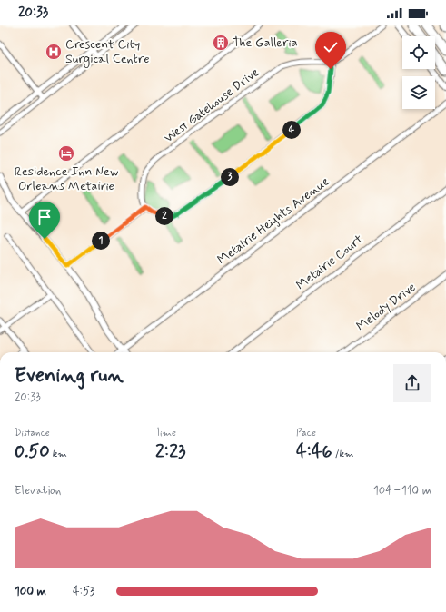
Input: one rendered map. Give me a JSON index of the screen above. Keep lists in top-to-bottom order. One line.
{"streets":{"street":["West Gatehouse Drive","Metairie Heights Avenue","Metairie Court","Melody Drive"]},"places":{"building":["The Galleria"],"hospital":["Crescent City Surgical Centre"],"hotel":["Residence Inn New Orleans Metairie"]},"page":{"status":"20:33","pins":["4","3","2","1"],"heading":["Evening run","20:33"],"stats":[["Distance","0.50 km"],["Time","2:23"],["Pace","4:46 /km"]],"chart":["Elevation","104–110 m"],"list":[{"name":"100 m","note":"4:53"}]}}
